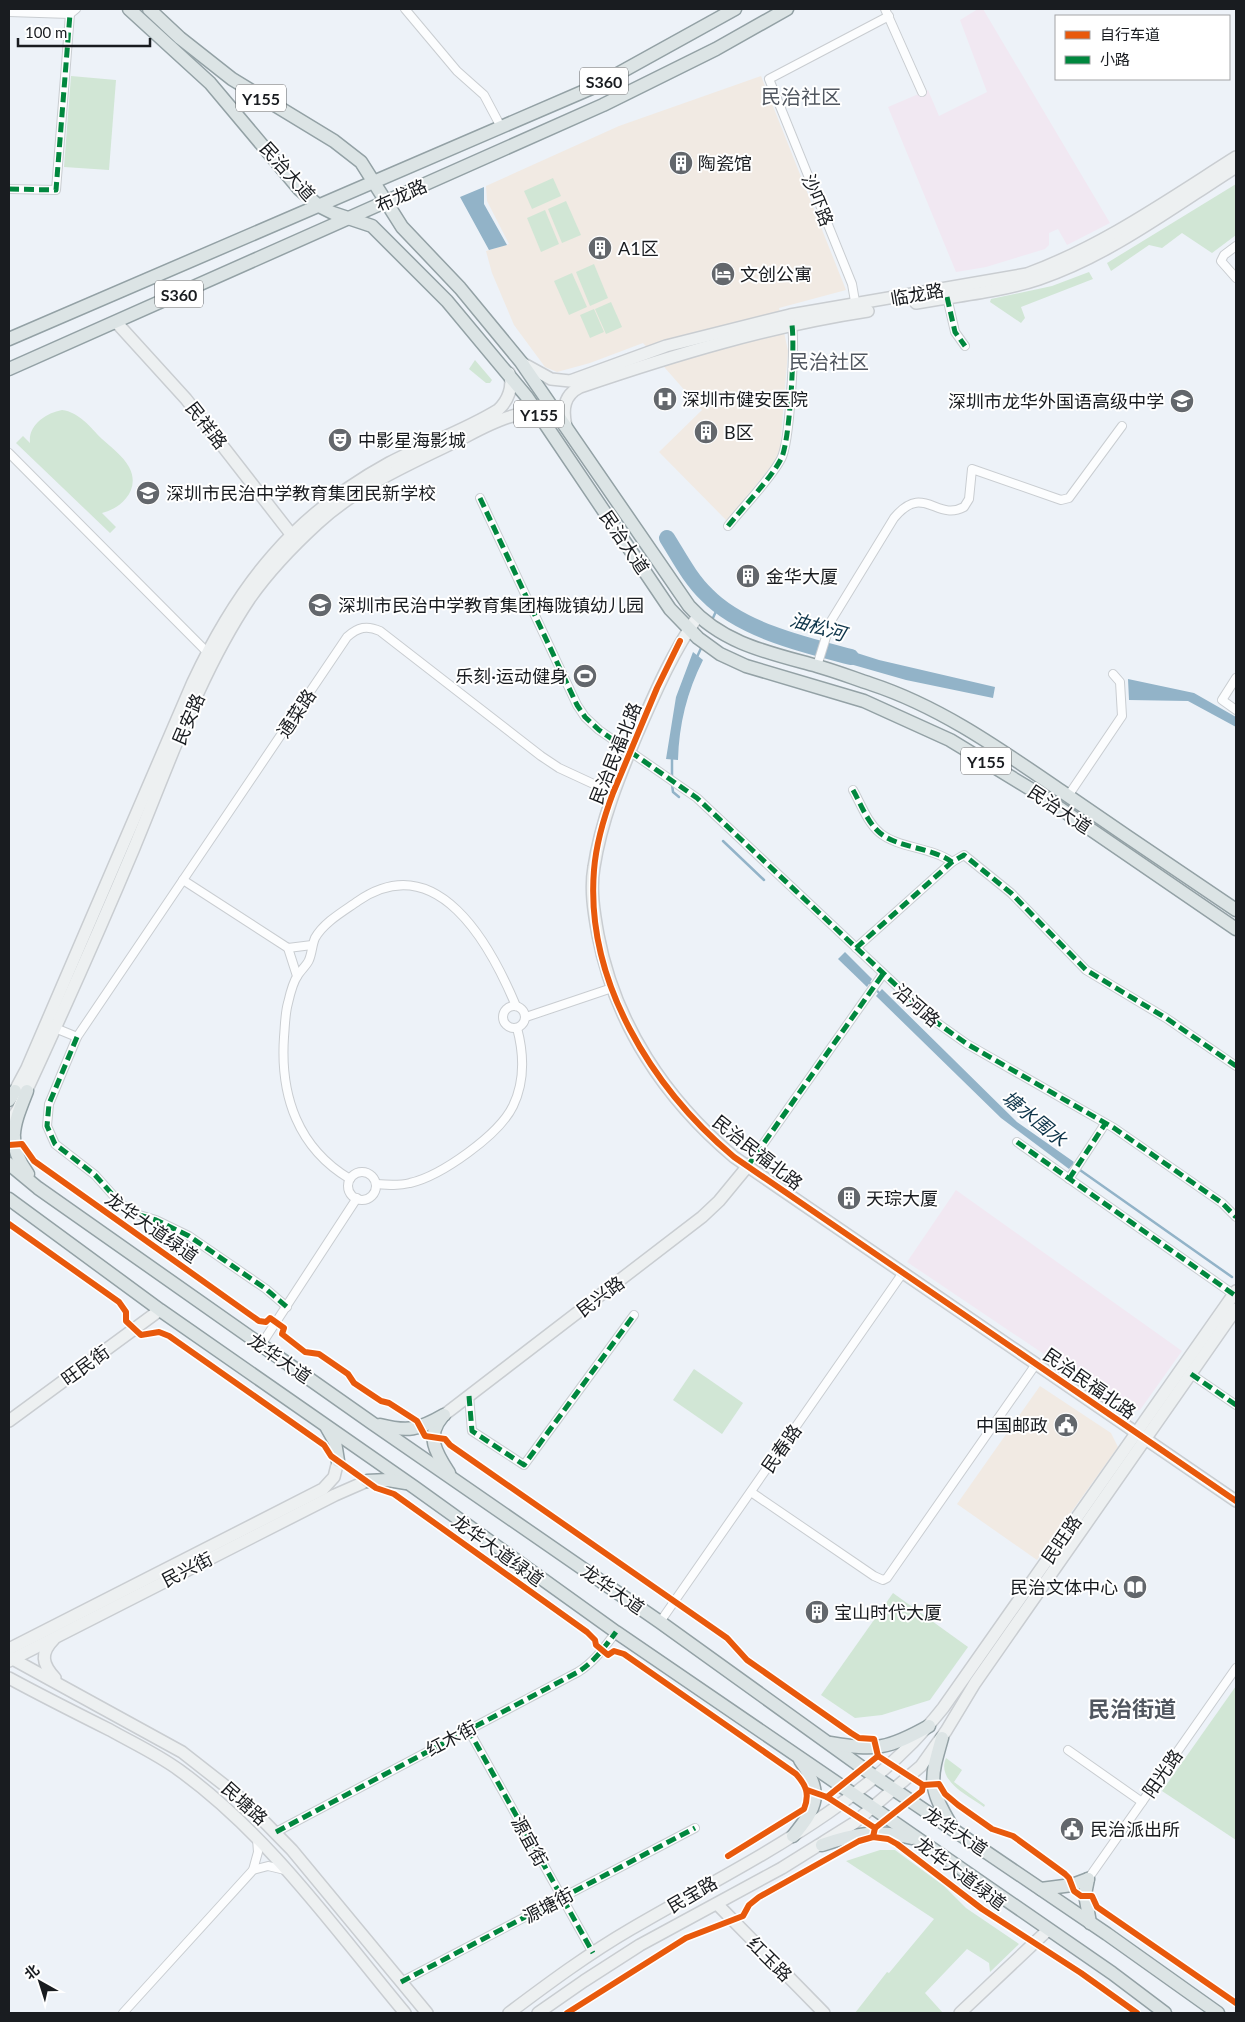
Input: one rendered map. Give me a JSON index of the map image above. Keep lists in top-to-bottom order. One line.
{"streets":{"main road":["S360","Y155","民治大道","布龙路","临龙路","民祥路","民安路","民治民福北路","民兴路","龙华大道","旺民街","民旺路","民兴街","民塘路","民宝路","红玉路"],"street":["沙吓路","通菜路","沿河路","民春路","红木街","阳光路","源宜街","源塘街"],"cycle path":["龙华大道绿道"]},"crossings":[["民治大道","布龙路"],["民治大道","民治民福北路"],["布龙路","民祥路"],["沙吓路","临龙路"],["民祥路","民安路"],["通菜路","民治民福北路"],["民治民福北路","沿河路"],["民治民福北路","民兴路"],["民治民福北路","民春路"],["民治民福北路","民旺路"],["龙华大道","旺民街"],["龙华大道","民春路"],["龙华大道","民旺路"],["龙华大道","红木街"],["龙华大道","民宝路"],["民旺路","民宝路"],["民兴街","民塘路"],["红木街","民塘路"],["红木街","源宜街"],["民塘路","源塘街"],["源宜街","民宝路"],["源宜街","源塘街"],["民宝路","红玉路"]],"districts":["民治社区","民治社区","民治街道"],"water":["油松河","塘水围水"],"places":{"building":["陶瓷馆","A1区","B区","金华大厦","天琮大厦","宝山时代大厦"],"hotel":["文创公寓"],"hospital":["深圳市健安医院"],"school or university":["深圳市龙华外国语高级中学","深圳市民治中学教育集团民新学校","深圳市民治中学教育集团梅陇镇幼儿园"],"theatre":["中影星海影城"],"sports":["乐刻·运动健身"],"public building":["中国邮政","民治派出所"],"library":["民治文体中心"]},"legend":["自行车道","小路"],"scale_bar":"100 m","north":"top left"}
